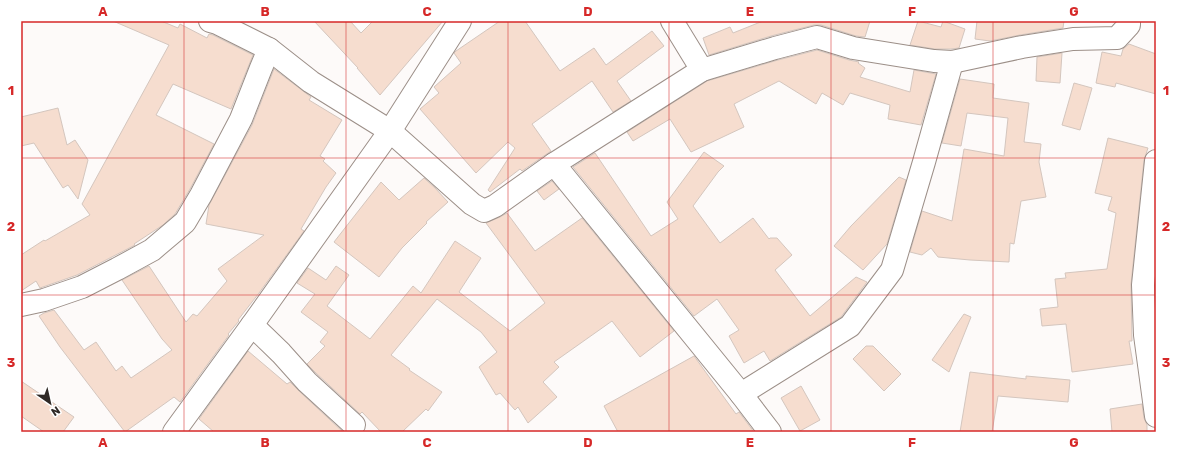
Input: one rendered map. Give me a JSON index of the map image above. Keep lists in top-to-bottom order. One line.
{"north":"bottom right","grid":{"columns":["A","B","C","D","E","F","G"],"rows":["1","2","3"]}}
